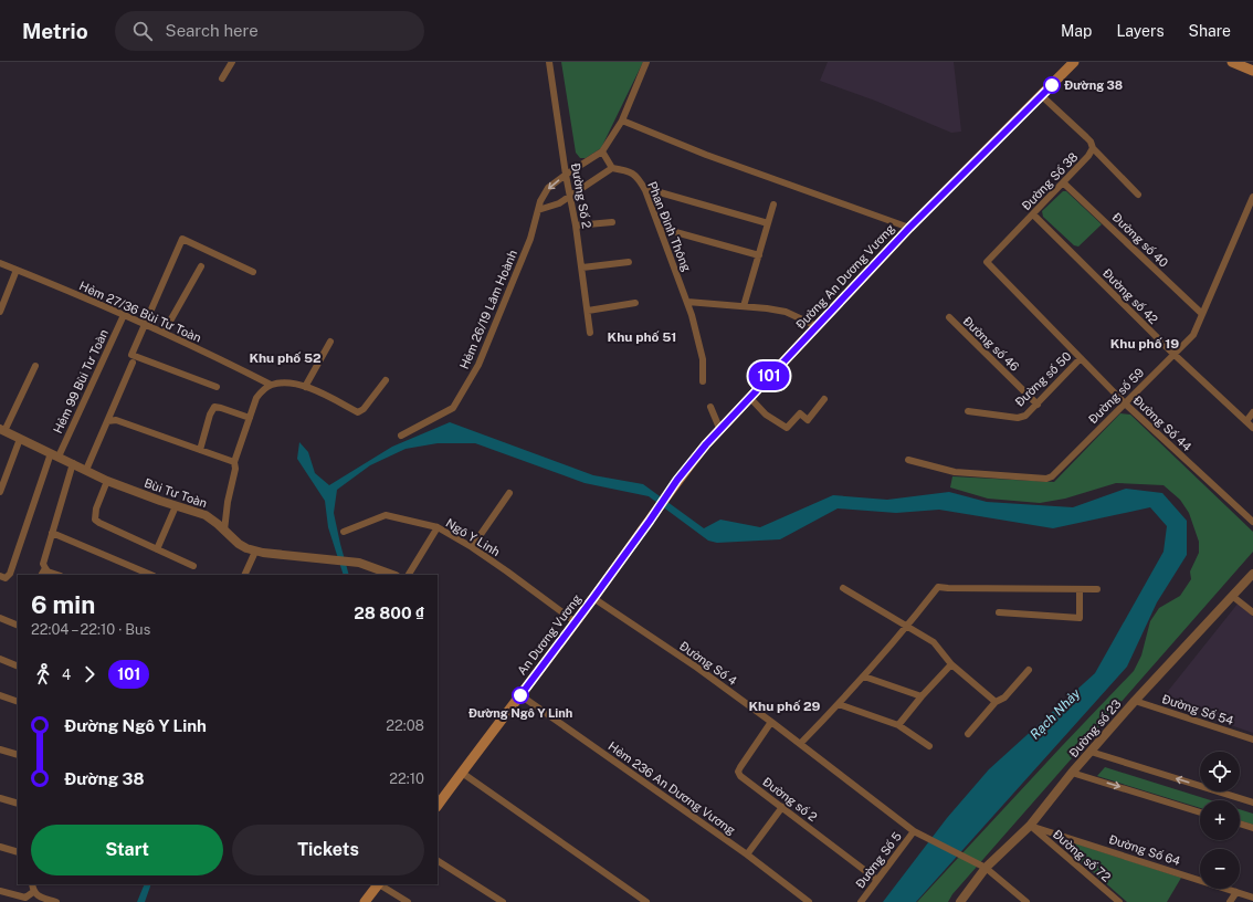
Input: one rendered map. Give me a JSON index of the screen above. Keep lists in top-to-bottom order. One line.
{"streets":{"main road":["Đường An Dương Vương","An Dương Vương"],"street":["Đường Số 38","Đường Số 2","Phan Đình Thông","Đường số 40","Đường số 42","Hẻm 26/19 Lâm Hoành","Hẻm 27/36 Bùi Tư Toàn","Đường số 46","Đường số 50","Hẻm 99 Bùi Tư Toàn","Đường số 59","Đường Số 44","Bùi Tư Toàn","Ngô Y Linh","Đường Số 4","Đường Số 54","Đường số 23","Hẻm 236 An Dương Vương","Đường số 2","Đường Số 64","Đường số 72","Đường Số 5"]},"crossings":[["Đường Số 38","Đường số 40"],["Đường Số 38","Đường An Dương Vương"],["Đường Số 38","Đường số 42"],["Đường Số 38","Đường Số 44"],["Đường Số 2","Hẻm 26/19 Lâm Hoành"],["Đường số 40","Đường số 59"],["Đường An Dương Vương","An Dương Vương"],["Đường số 42","Đường số 59"],["Hẻm 27/36 Bùi Tư Toàn","Hẻm 99 Bùi Tư Toàn"],["Đường số 46","Đường số 50"],["Đường số 50","Đường Số 44"],["Hẻm 99 Bùi Tư Toàn","Bùi Tư Toàn"],["Đường số 59","Đường Số 44"],["Ngô Y Linh","An Dương Vương"],["An Dương Vương","Đường Số 4"],["An Dương Vương","Hẻm 236 An Dương Vương"],["Đường Số 4","Đường số 23"],["Đường Số 4","Đường số 2"],["Đường Số 4","Đường Số 5"],["Đường Số 54","Đường số 23"],["Đường số 23","Đường Số 64"],["Đường số 23","Đường số 72"],["Đường số 2","Đường Số 5"],["Đường Số 64","Đường số 72"]],"districts":["Khu phố 51","Khu phố 19","Khu phố 52","Khu phố 29"],"water":["Rạch Nhảy"],"places":["Đường 38","Đường Ngô Y Linh"],"lines":["bus line 101"],"page":{"header":"Metrio","search":"Search here","nav":["Map","Layers","Share"],"on_map":"101","heading":["6 min","22:04 – 22:10 · Bus","28 800 ₫"],"legs":["4","101"],"list":[{"name":"Đường Ngô Y Linh","value":"22:08"},{"name":"Đường 38","value":"22:10"}],"map_buttons":["+","−"],"buttons":["Start","Tickets"]}}
